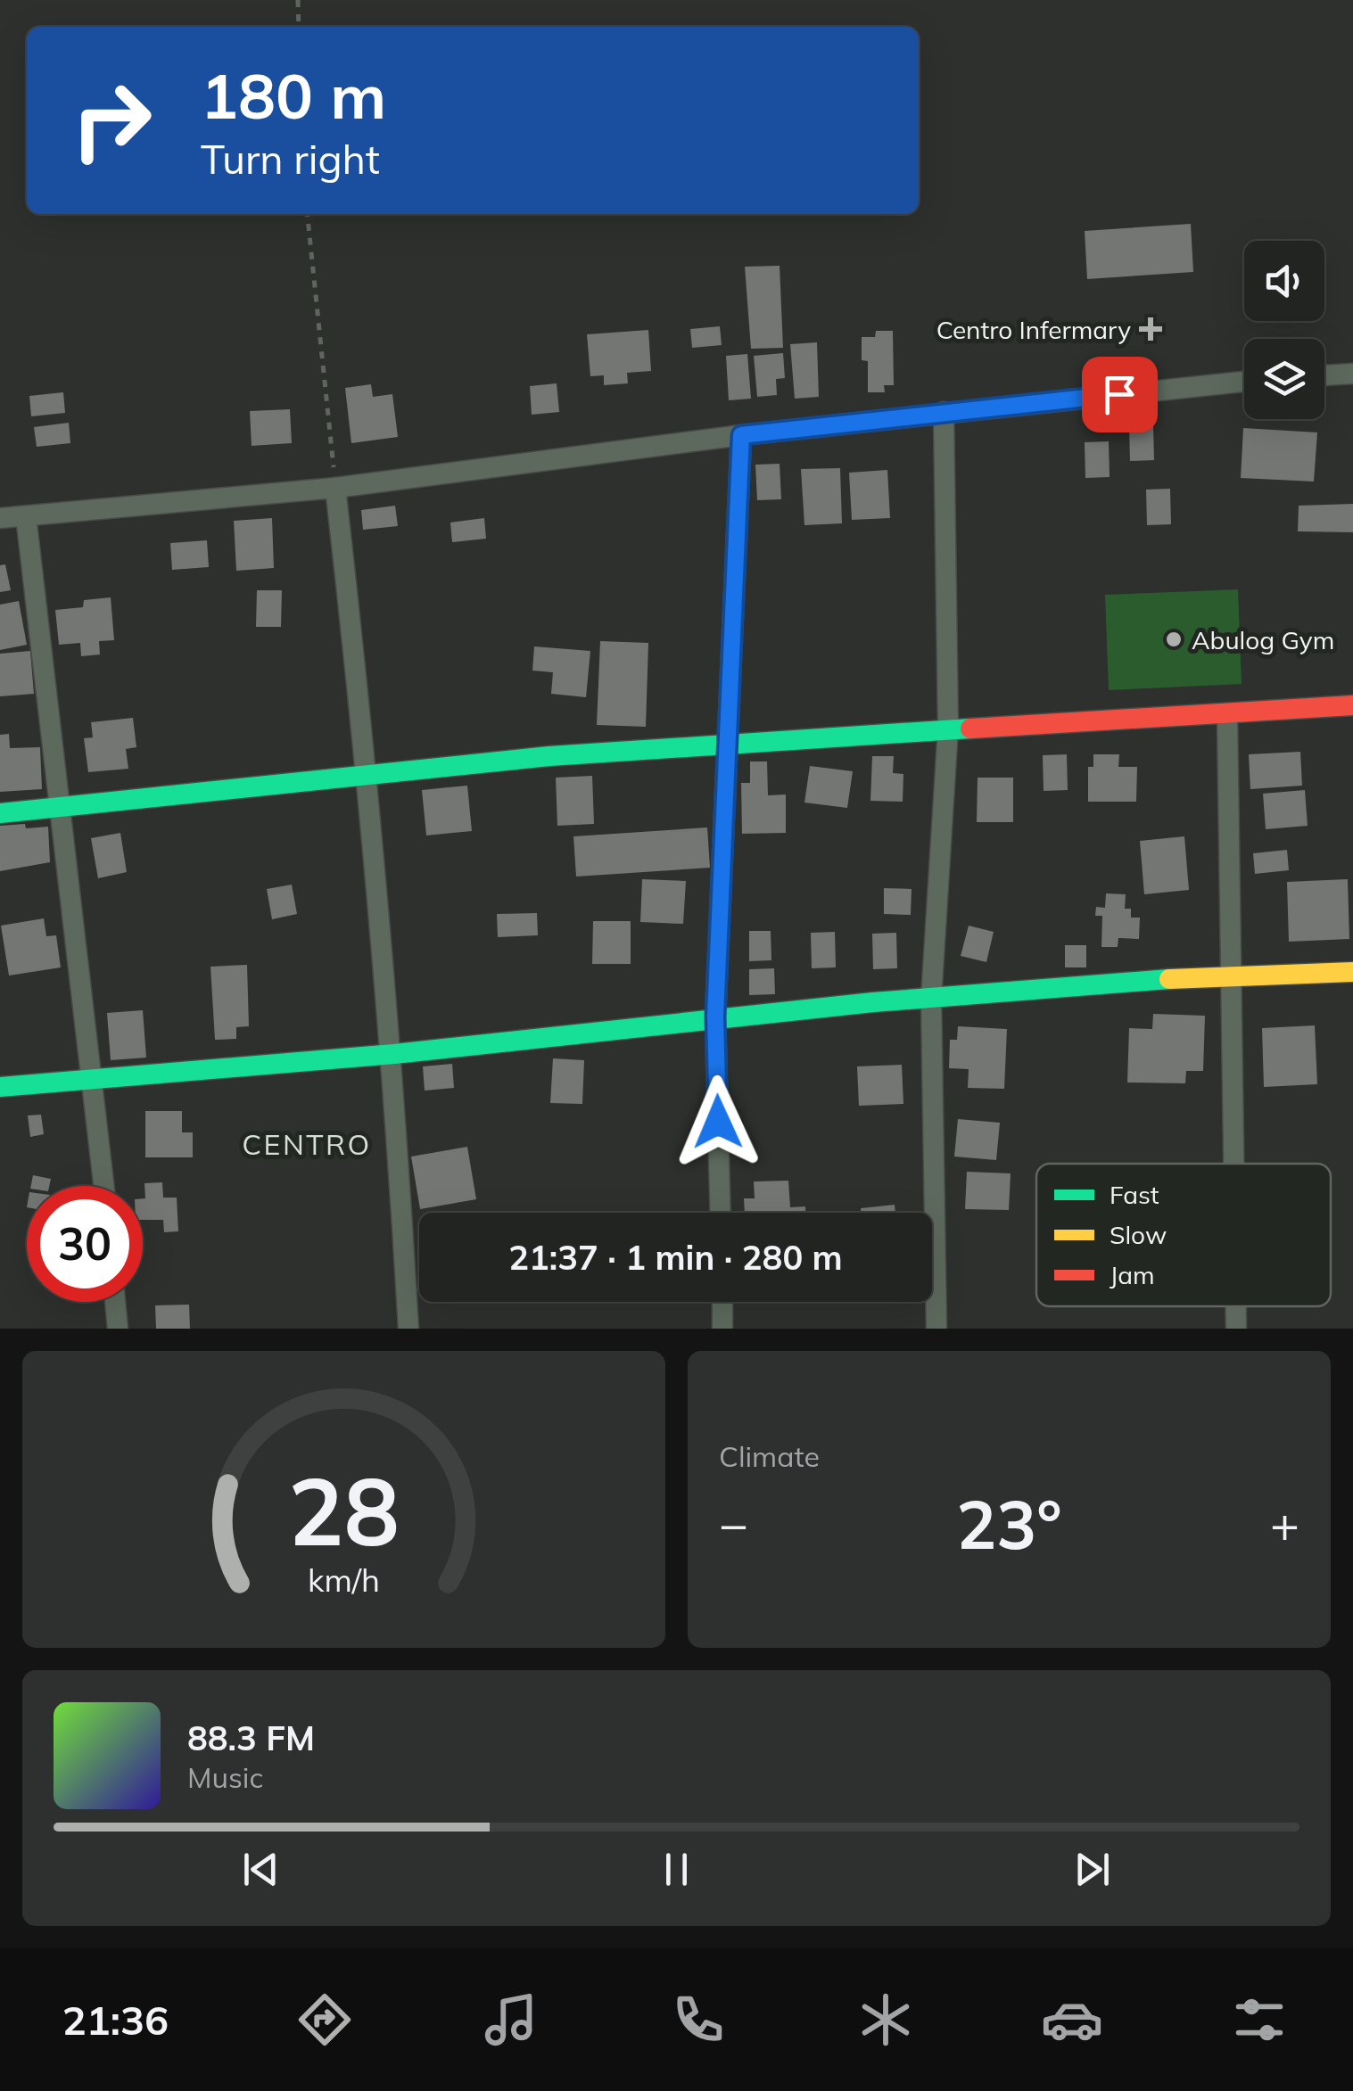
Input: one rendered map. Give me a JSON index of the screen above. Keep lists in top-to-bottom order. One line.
{"districts":["CENTRO"],"places":{"health":["Centro Infermary"],"other":["Abulog Gym"]},"legend":["Fast","Slow","Jam"],"page":{"turn":["180 m","Turn right"],"limit":"30","trip":"21:37 · 1 min · 280 m","tile":"Climate","heat":["−","23°","+"],"song":["88.3 FM","Music"],"tabs":"21:36","gauge":["28","km/h"]}}
